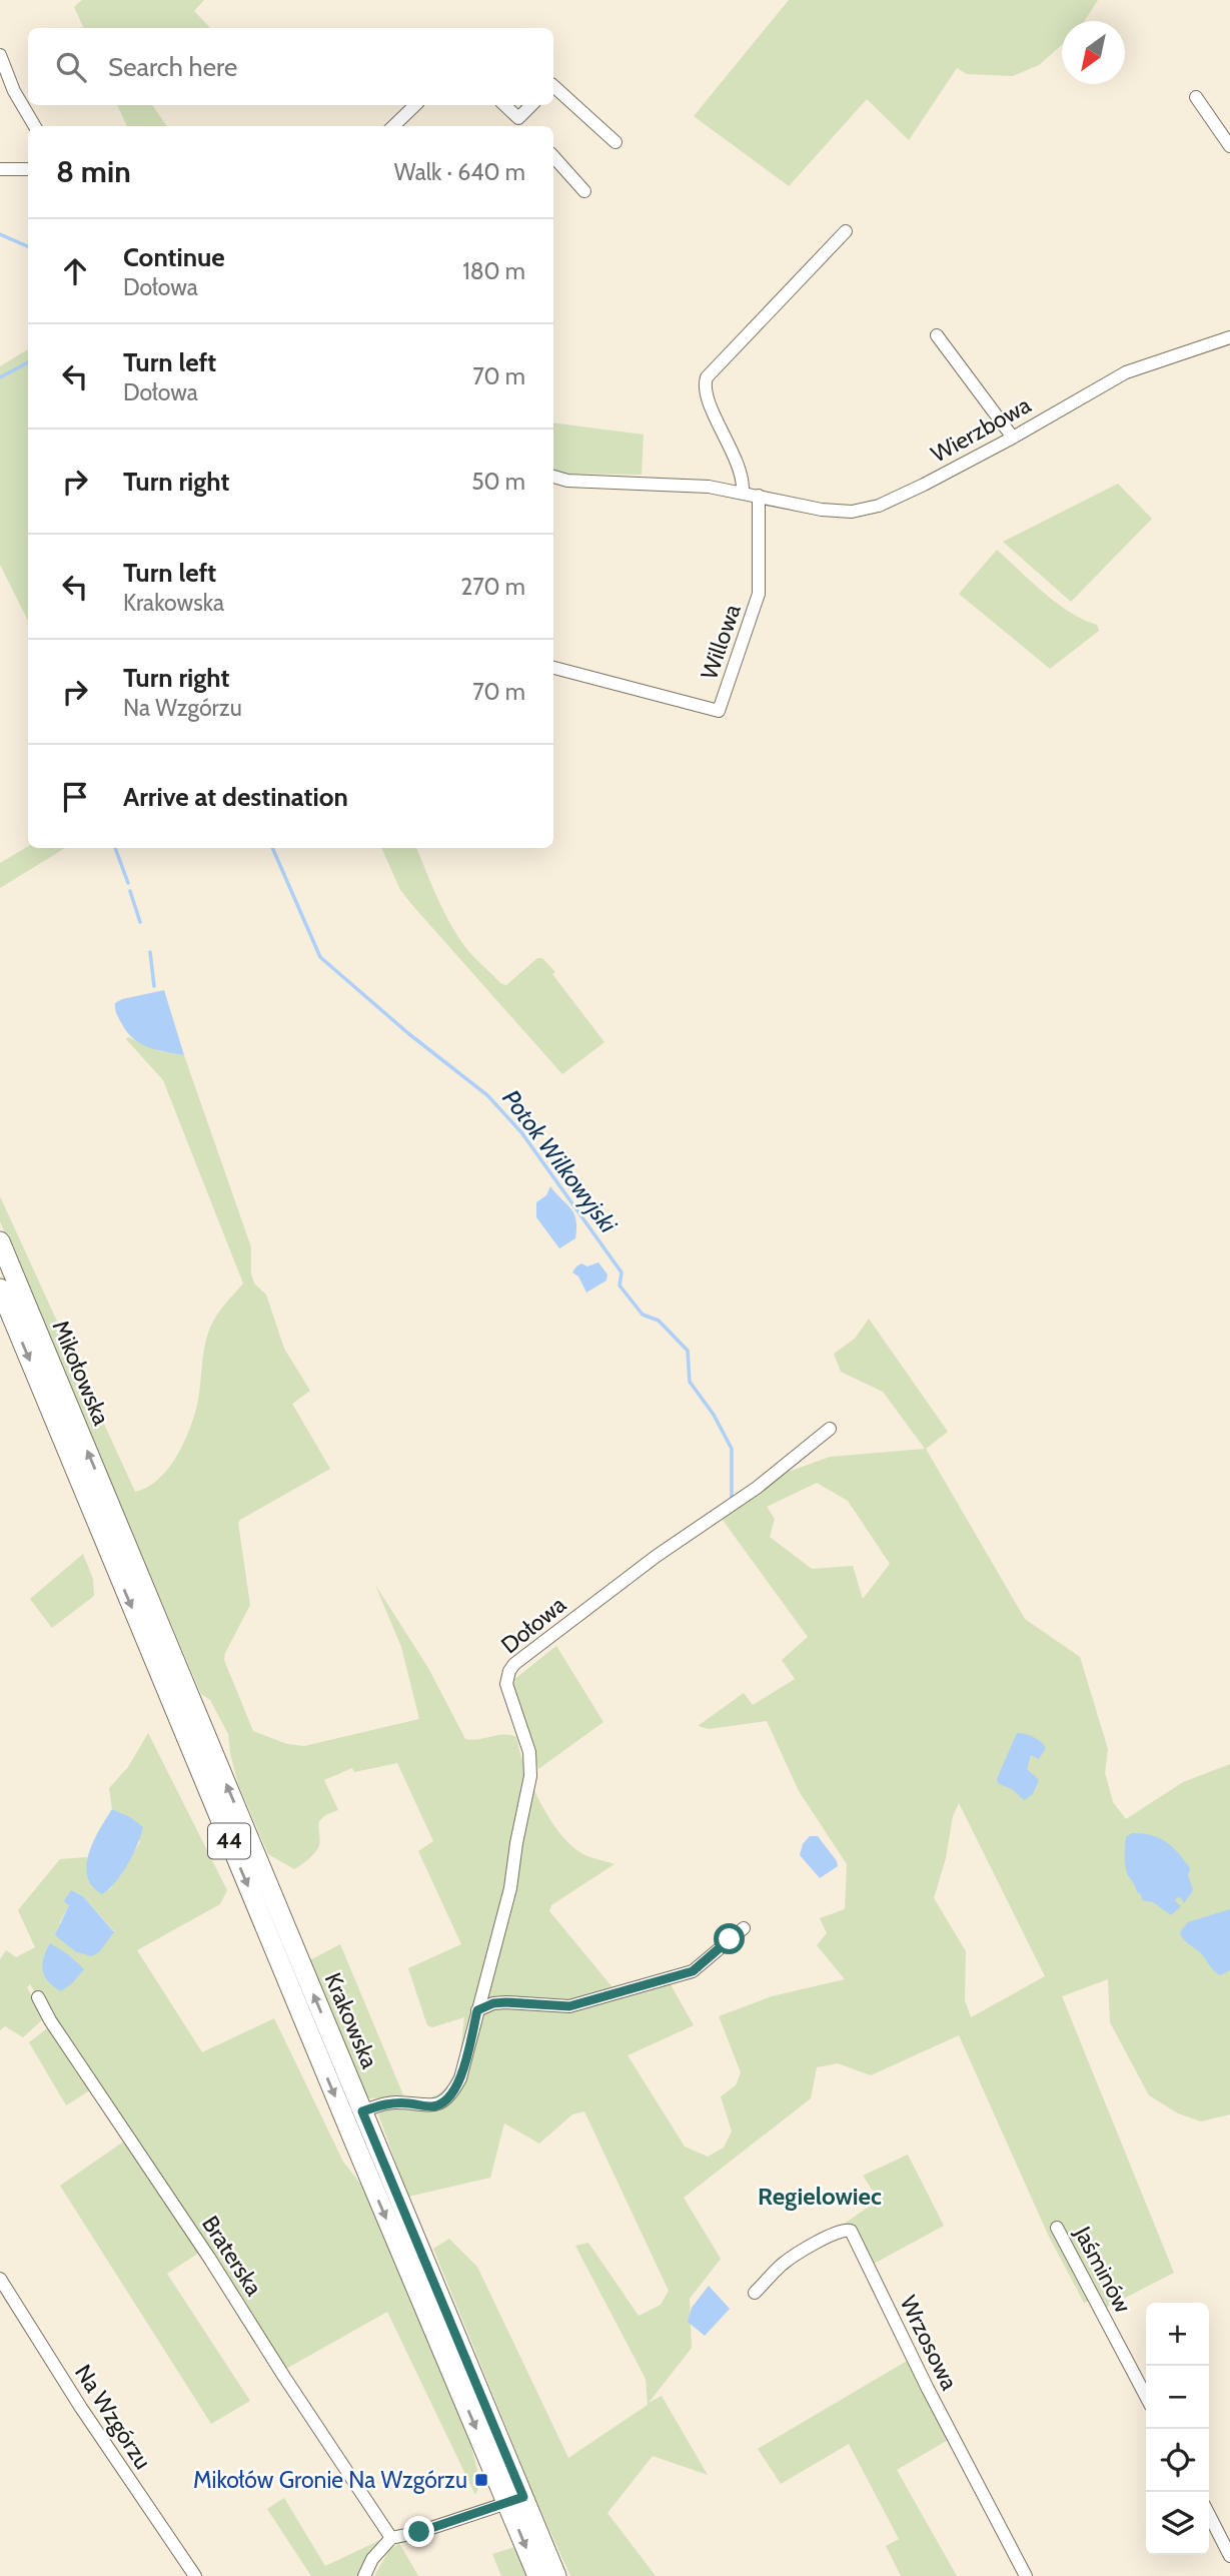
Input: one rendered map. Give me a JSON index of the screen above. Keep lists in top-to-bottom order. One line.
{"streets":{"main road":["Mikołowska","44","Krakowska"],"street":["Wierzbowa","Willowa","Dołowa","Braterska","Jaśminów","Wrzosowa","Na Wzgórzu"]},"crossings":[["Wierzbowa","Willowa"],["Mikołowska","Krakowska"],["Dołowa","Krakowska"]],"districts":["Regielowiec"],"water":["Potok Wilkowyjski"],"places":{"transit":["Mikołów Gronie Na Wzgórzu"]},"north":"bottom left","page":{"search":"Search here","heading":["8 min","Walk · 640 m"],"list":[["Continue","Dołowa","180 m"],["Turn left","Dołowa","70 m"],["Turn right","50 m"],["Turn left","Krakowska","270 m"],["Turn right","Na Wzgórzu","70 m"],"Arrive at destination"],"map_buttons":["+","−"]}}
